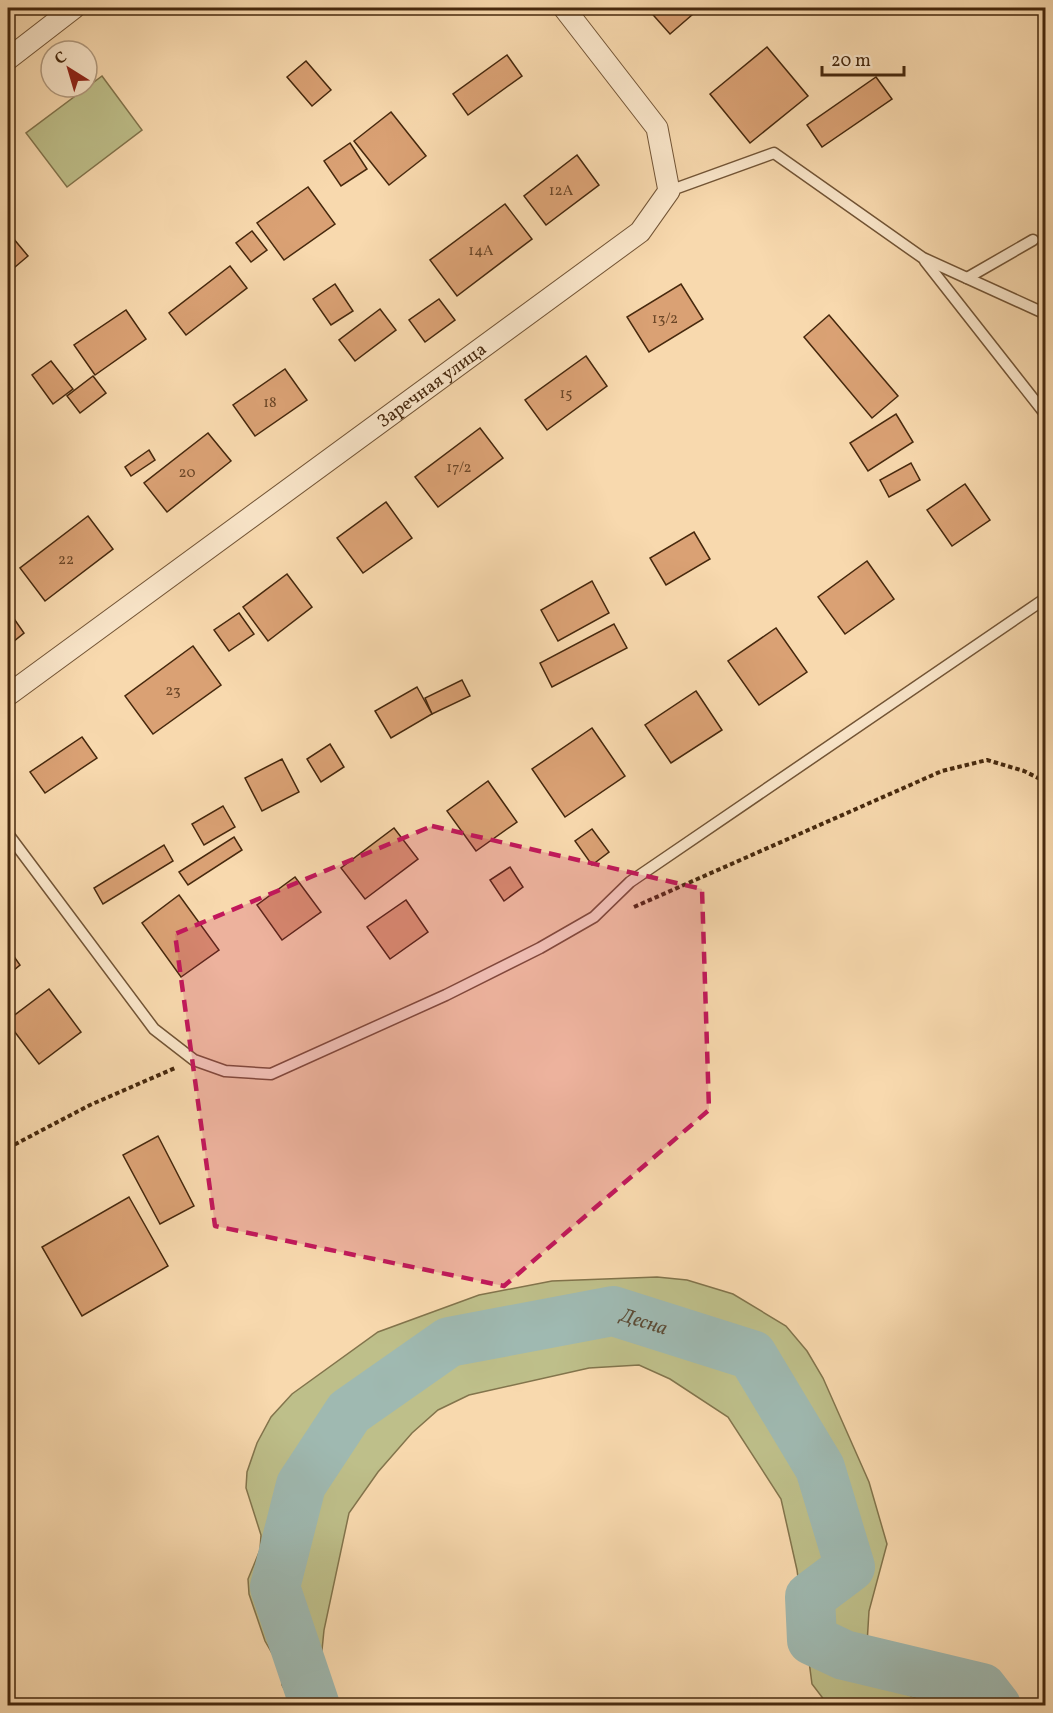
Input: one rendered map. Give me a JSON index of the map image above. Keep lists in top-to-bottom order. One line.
{"streets":{"street":["Заречная улица"]},"water":["Десна"],"house_numbers":["12А","14А","13/2","15","18","17/2","20","22","23"],"scale_bar":"20 m","north":"top left"}
